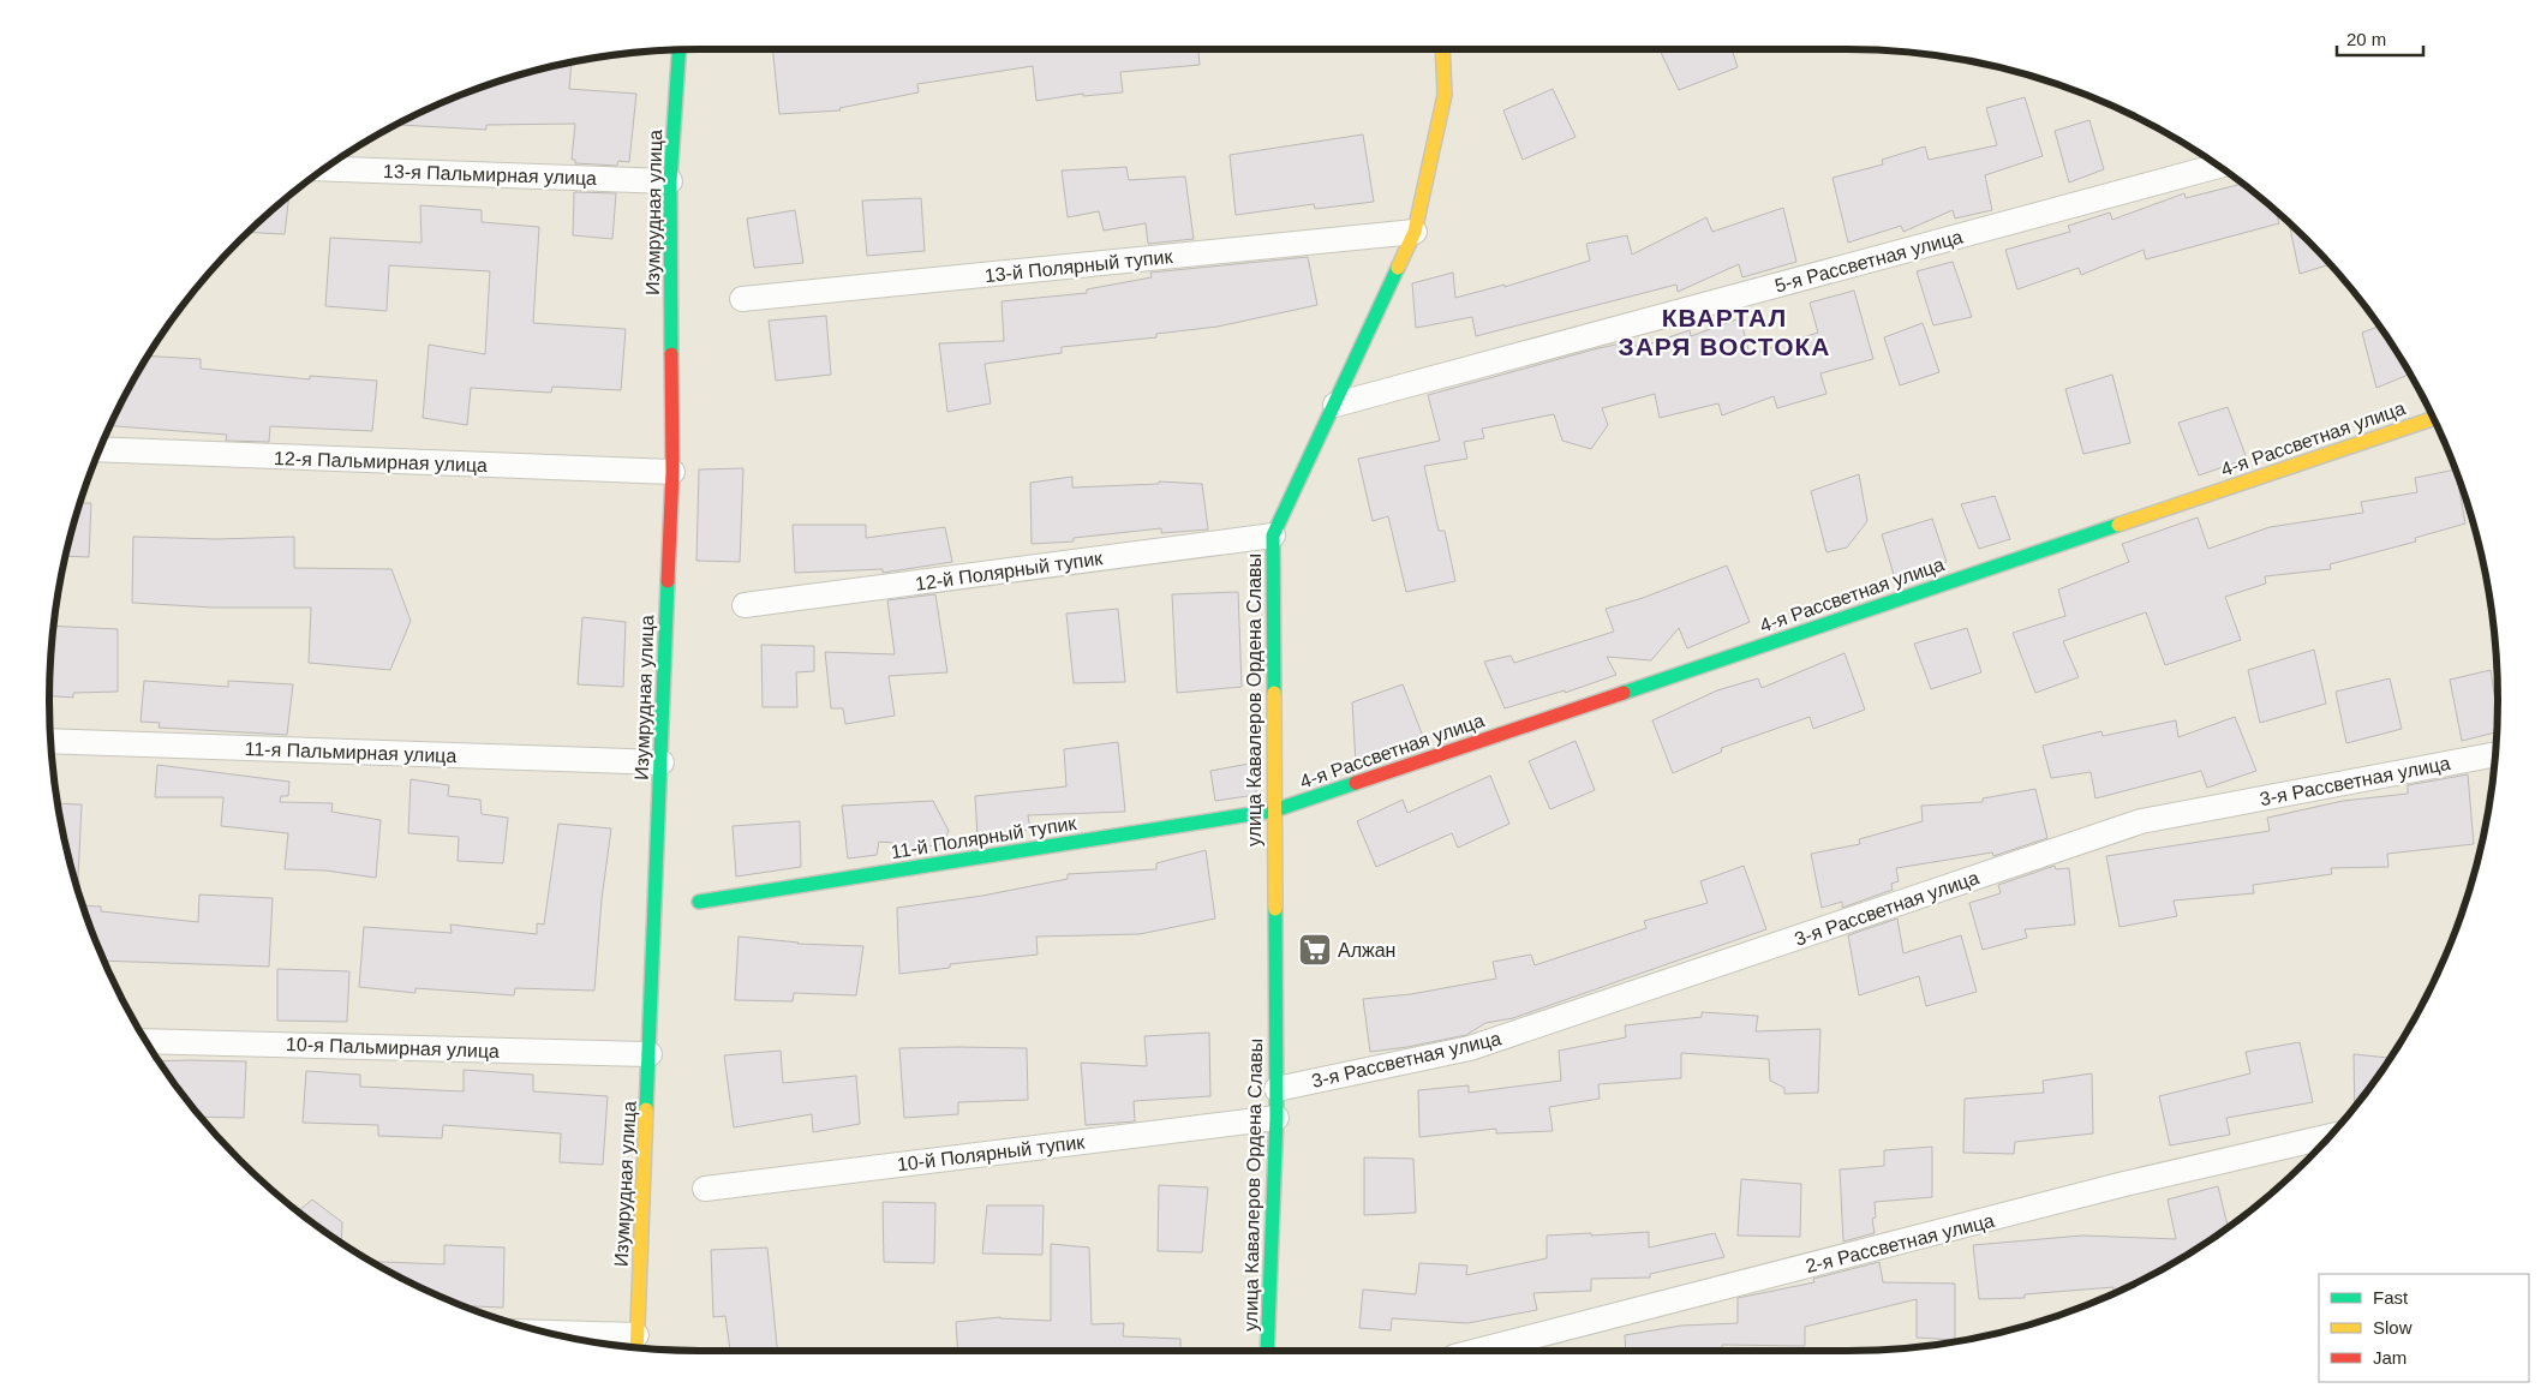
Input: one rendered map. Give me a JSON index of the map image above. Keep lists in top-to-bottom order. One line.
{"streets":{"street":["13-я Пальмирная улица","Изумрудная улица","5-я Рассветная улица","13-й Полярный тупик","4-я Рассветная улица","12-я Пальмирная улица","12-й Полярный тупик","улица Кавалеров Ордена Славы","11-я Пальмирная улица","3-я Рассветная улица","11-й Полярный тупик","10-я Пальмирная улица","10-й Полярный тупик","2-я Рассветная улица"]},"crossings":[["13-я Пальмирная улица","Изумрудная улица"],["Изумрудная улица","12-я Пальмирная улица"],["Изумрудная улица","11-я Пальмирная улица"],["Изумрудная улица","10-я Пальмирная улица"],["5-я Рассветная улица","улица Кавалеров Ордена Славы"],["13-й Полярный тупик","улица Кавалеров Ордена Славы"],["4-я Рассветная улица","улица Кавалеров Ордена Славы"],["4-я Рассветная улица","11-й Полярный тупик"],["12-й Полярный тупик","улица Кавалеров Ордена Славы"],["улица Кавалеров Ордена Славы","3-я Рассветная улица"],["улица Кавалеров Ордена Славы","11-й Полярный тупик"],["улица Кавалеров Ордена Славы","10-й Полярный тупик"]],"districts":["КВАРТАЛ ЗАРЯ ВОСТОКА"],"places":{"supermarket":["Алжан"]},"legend":["Fast","Slow","Jam"],"scale_bar":"20 m"}
